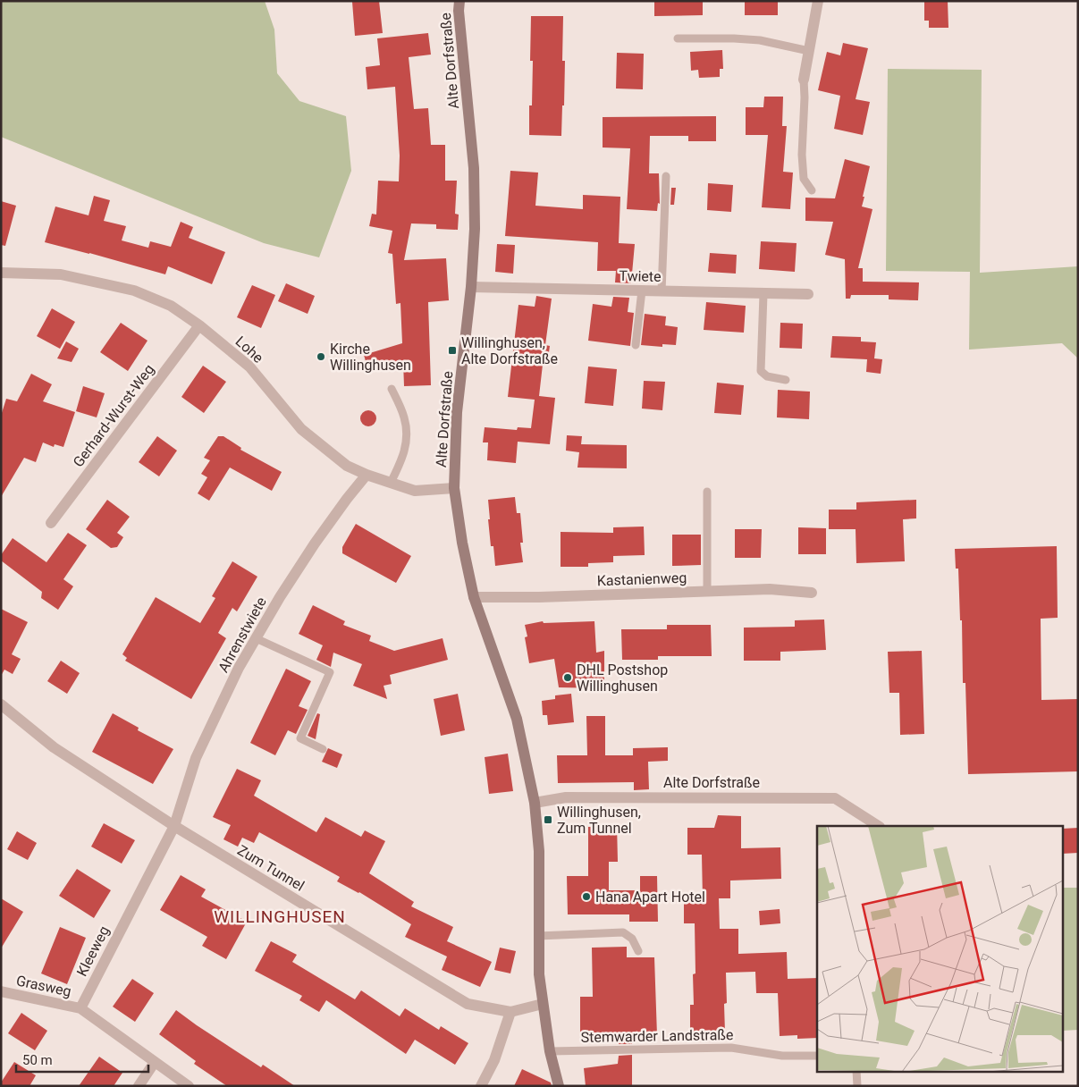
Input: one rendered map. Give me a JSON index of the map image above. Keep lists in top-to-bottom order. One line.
{"streets":{"street":["Alte Dorfstraße","Twiete","Lohe","Gerhard-Wurst-Weg","Kastanienweg","Ahrenstwiete","Zum Tunnel","Kleeweg","Grasweg"],"lane":["Stemwarder Landstraße"]},"crossings":[["Alte Dorfstraße","Twiete"],["Alte Dorfstraße","Lohe"],["Alte Dorfstraße","Kastanienweg"],["Alte Dorfstraße","Zum Tunnel"],["Lohe","Gerhard-Wurst-Weg"],["Lohe","Ahrenstwiete"],["Ahrenstwiete","Zum Tunnel"],["Ahrenstwiete","Kleeweg"],["Zum Tunnel","Kleeweg"],["Kleeweg","Grasweg"]],"districts":["WILLINGHUSEN"],"places":{"transit":["Willinghusen, Alte Dorfstraße","Willinghusen, Zum Tunnel"],"other":["Kirche Willinghusen","DHL Postshop Willinghusen","Hana Apart Hotel"]},"scale_bar":"50 m"}
